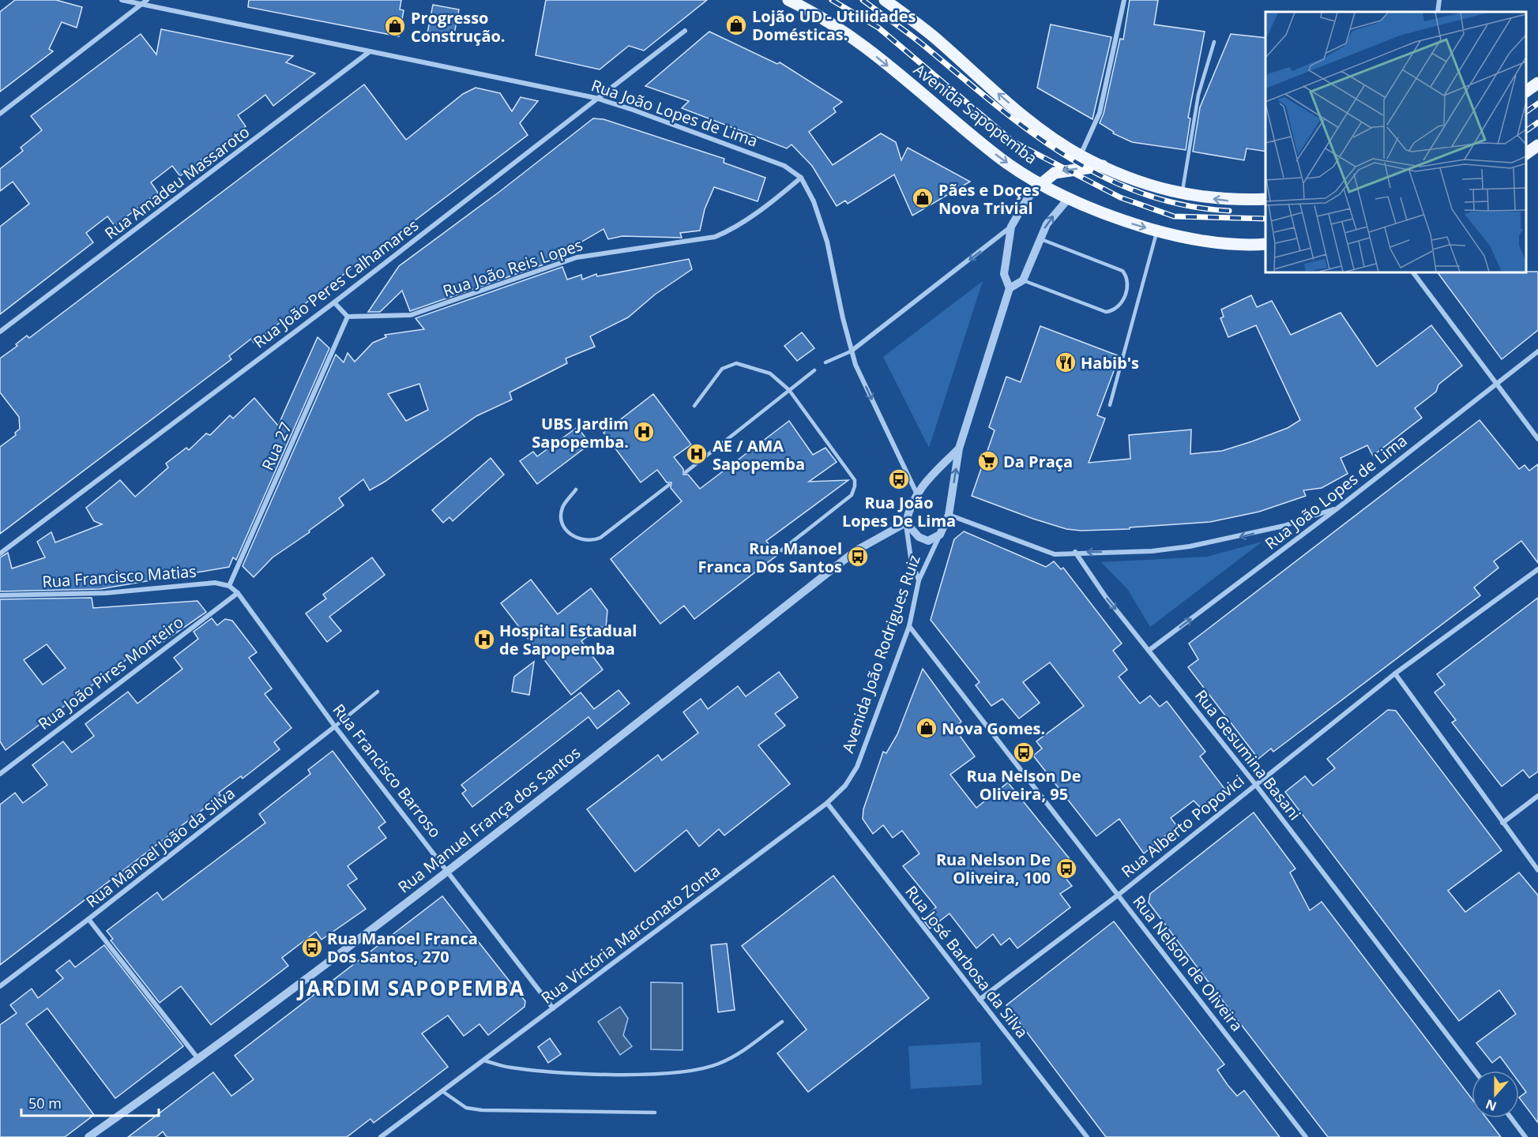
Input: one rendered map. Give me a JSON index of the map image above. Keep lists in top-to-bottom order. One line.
{"streets":{"main road":["Avenida Sapopemba"],"street":["Rua João Lopes de Lima","Rua Amadeu Massaroto","Rua João Reis Lopes","Rua João Peres Calhamares","Rua 27","Rua Francisco Matias","Avenida João Rodrigues Ruiz","Rua João Pires Monteiro","Rua Gesumina Basani","Rua Francisco Barroso","Rua Manuel França dos Santos","Rua Alberto Popovici","Rua Manoel João da Silva","Rua Victória Marconato Zonta","Rua José Barbosa da Silva","Rua Nelson de Oliveira"]},"crossings":[["Rua João Lopes de Lima","Rua Amadeu Massaroto"],["Rua João Lopes de Lima","Rua João Reis Lopes"],["Rua João Lopes de Lima","Rua João Peres Calhamares"],["Rua João Lopes de Lima","Rua Gesumina Basani"],["Rua João Reis Lopes","Rua 27"],["Rua 27","Rua Francisco Matias"],["Avenida João Rodrigues Ruiz","Rua Victória Marconato Zonta"],["Avenida João Rodrigues Ruiz","Rua José Barbosa da Silva"],["Avenida João Rodrigues Ruiz","Rua Nelson de Oliveira"],["Rua João Pires Monteiro","Rua Francisco Barroso"],["Rua Gesumina Basani","Rua Alberto Popovici"],["Rua Francisco Barroso","Rua Manuel França dos Santos"],["Rua Francisco Barroso","Rua Manoel João da Silva"],["Rua Francisco Barroso","Rua Victória Marconato Zonta"],["Rua Alberto Popovici","Rua José Barbosa da Silva"],["Rua Alberto Popovici","Rua Nelson de Oliveira"],["Rua Victória Marconato Zonta","Rua José Barbosa da Silva"]],"districts":["JARDIM SAPOPEMBA"],"places":{"shop":["Lojão UD - Utilidades Domésticas.","Progresso Construção.","Pães e Doçes Nova Trivial","Nova Gomes."],"restaurant":["Habib's"],"hospital":["UBS Jardim Sapopemba.","AE / AMA Sapopemba","Hospital Estadual de Sapopemba"],"supermarket":["Da Praça"],"bus stop":["Rua João Lopes De Lima","Rua Manoel Franca Dos Santos","Rua Nelson De Oliveira, 95","Rua Nelson De Oliveira, 100","Rua Manoel Franca Dos Santos, 270"]},"scale_bar":"50 m","north":"bottom"}
